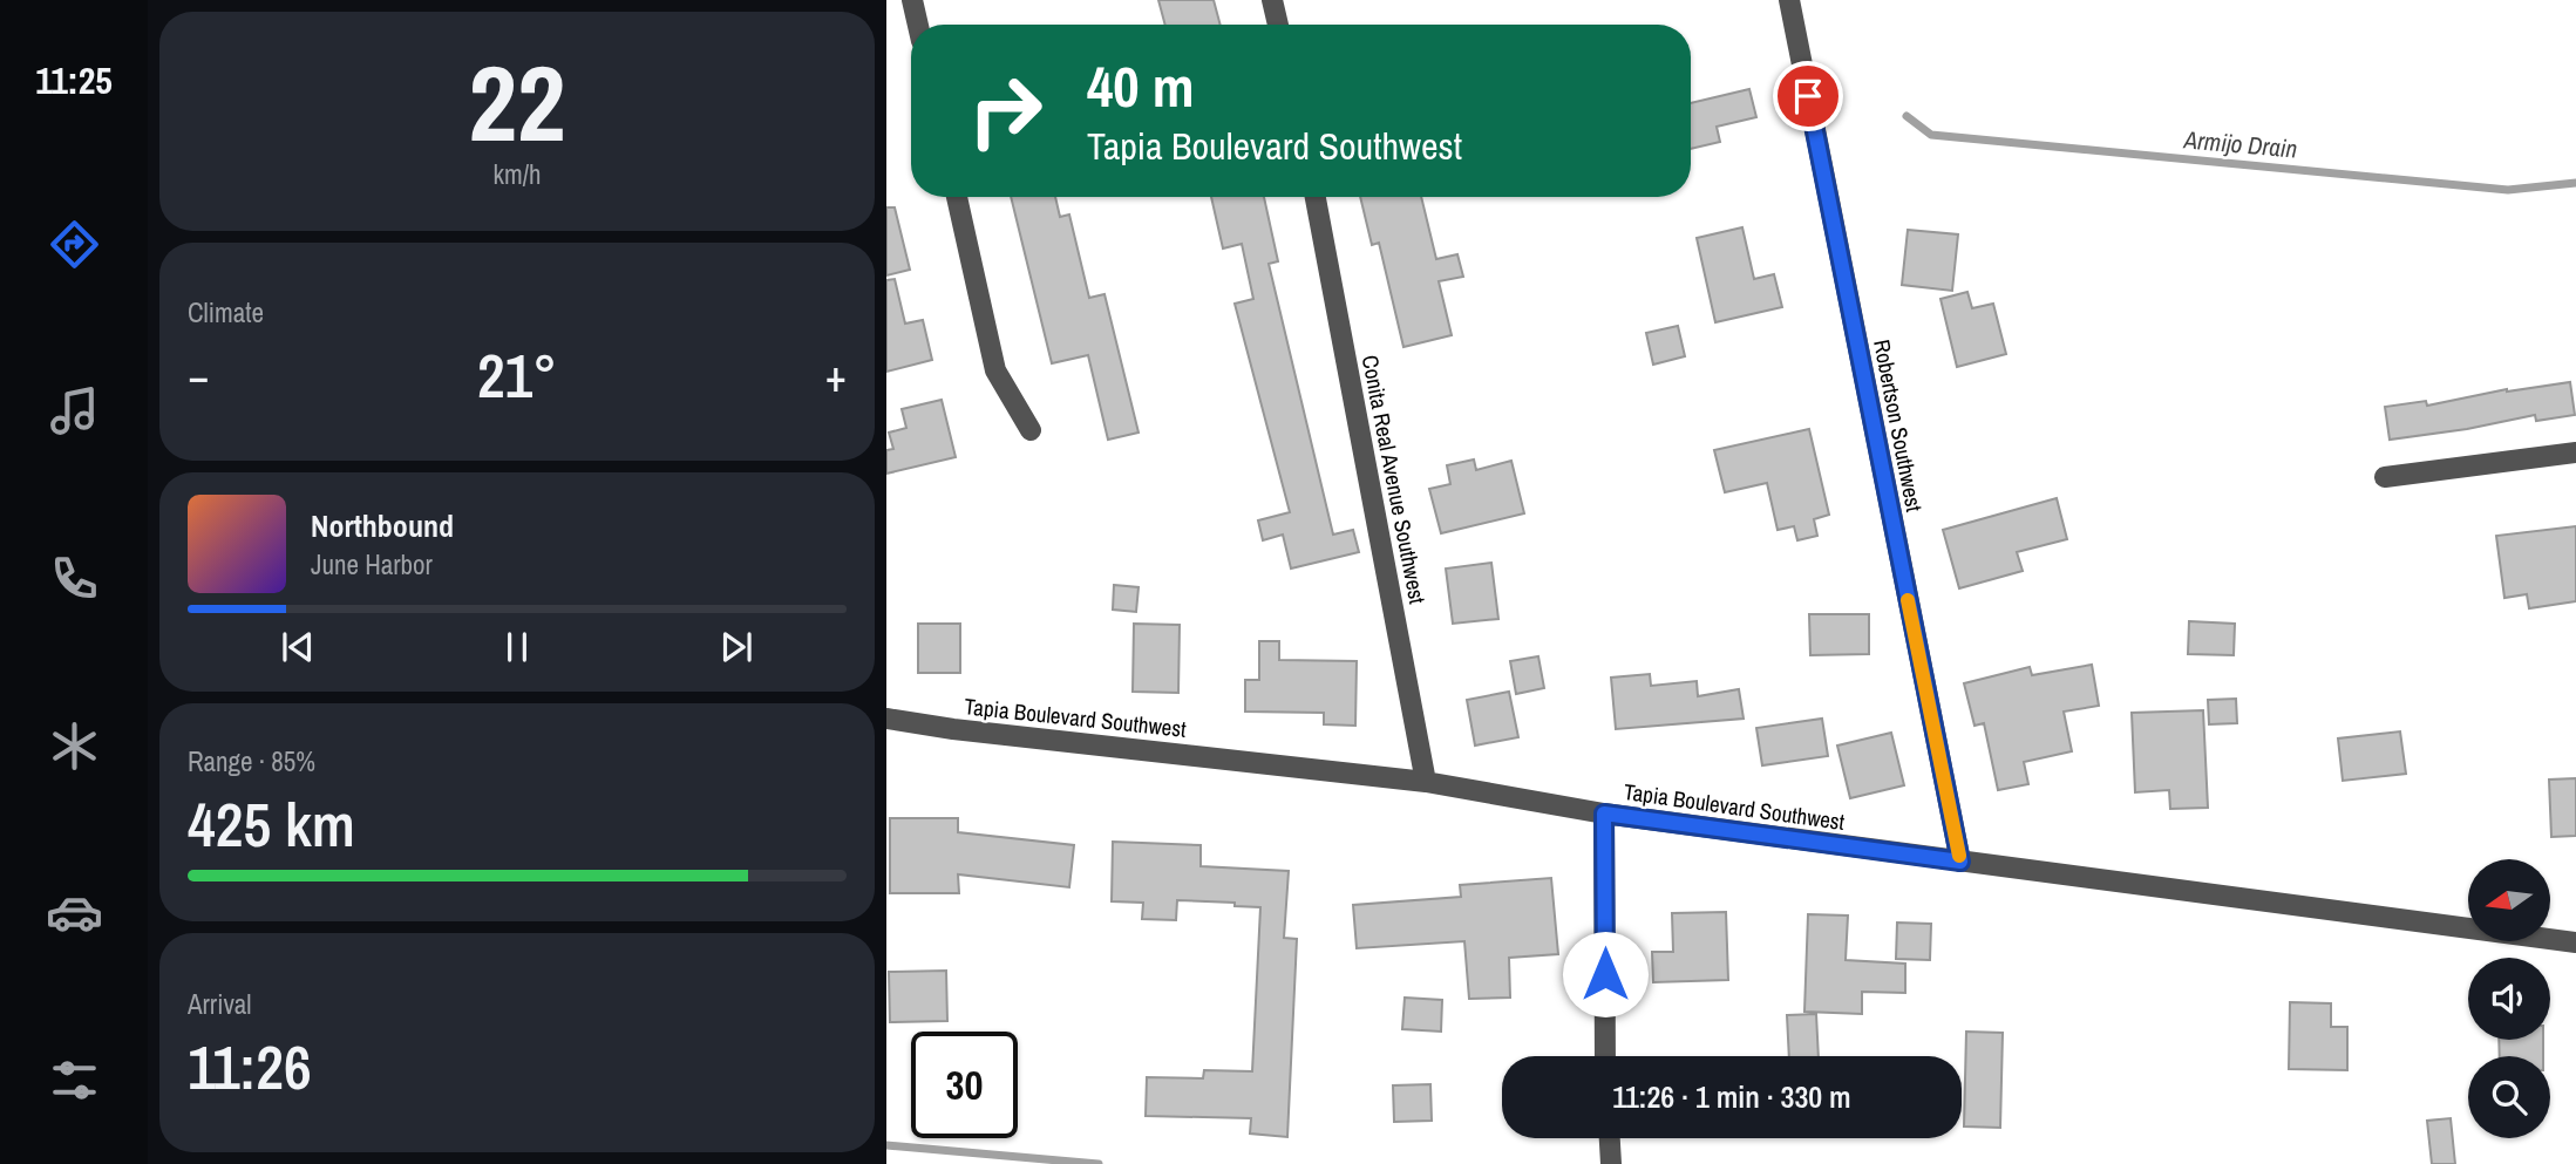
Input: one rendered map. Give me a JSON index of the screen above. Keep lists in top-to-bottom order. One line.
{"streets":{"street":["Robertson Southwest","Conita Real Avenue Southwest","Tapia Boulevard Southwest"]},"crossings":[["Robertson Southwest","Tapia Boulevard Southwest"],["Conita Real Avenue Southwest","Tapia Boulevard Southwest"]],"water":["Armijo Drain"],"north":"left","page":{"tabs":"11:25","tile":[["22","km/h"],"Climate",["Range · 85%","425 km"],["Arrival","11:26"]],"turn":["40 m","Tapia Boulevard Southwest"],"heat":["−","21°","+"],"song":["Northbound","June Harbor"],"limit":"30","trip":"11:26 · 1 min · 330 m"}}
